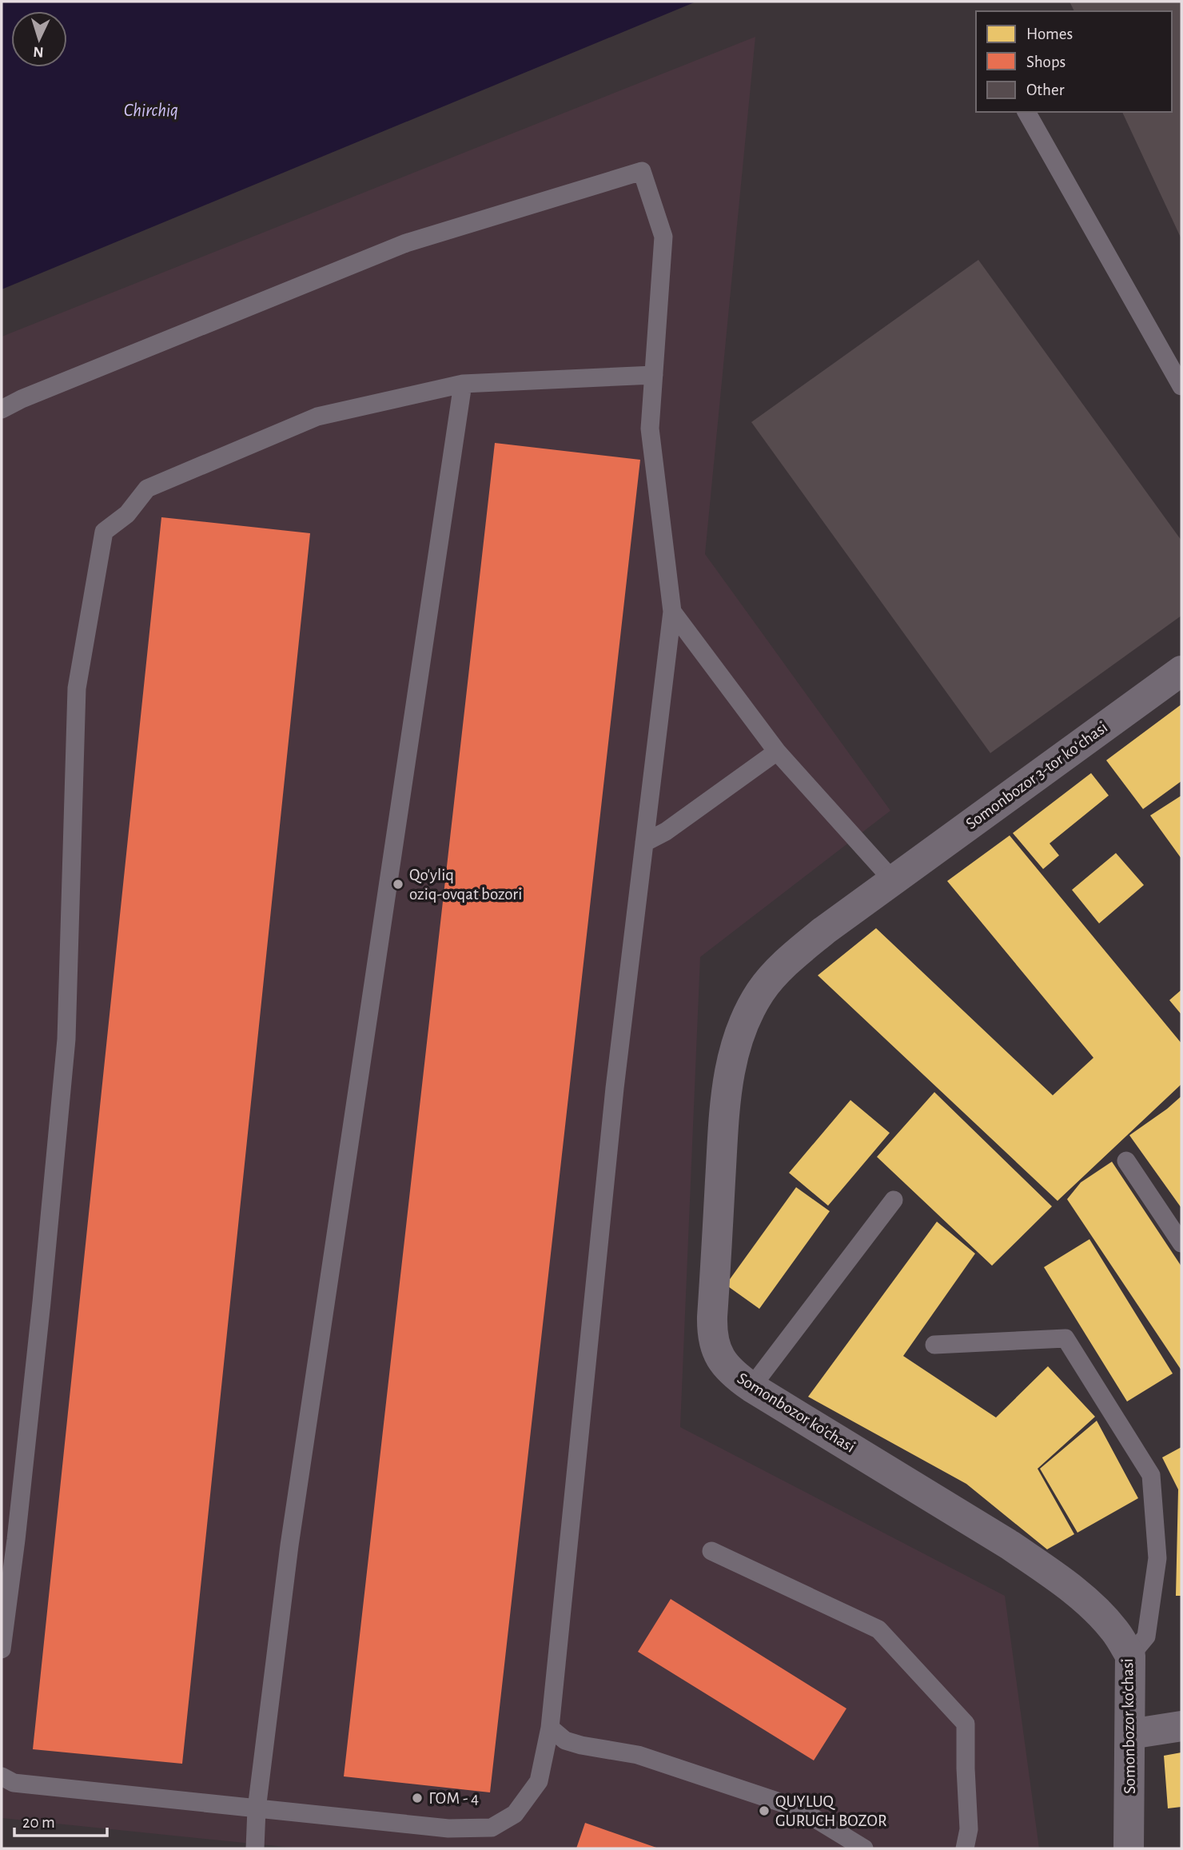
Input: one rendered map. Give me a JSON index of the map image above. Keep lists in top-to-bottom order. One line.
{"streets":{"street":["Somonbozor 3-tor koʻchasi","Somonbozor ko'chasi"]},"crossings":[["Somonbozor 3-tor koʻchasi","Somonbozor ko'chasi"]],"water":["Chirchiq"],"places":["Qo'yliq oziq-ovqat bozori","ГОМ - 4","QUYLUQ GURUCH BOZOR"],"legend":["Homes","Shops","Other"],"scale_bar":"20 m","north":"bottom"}
